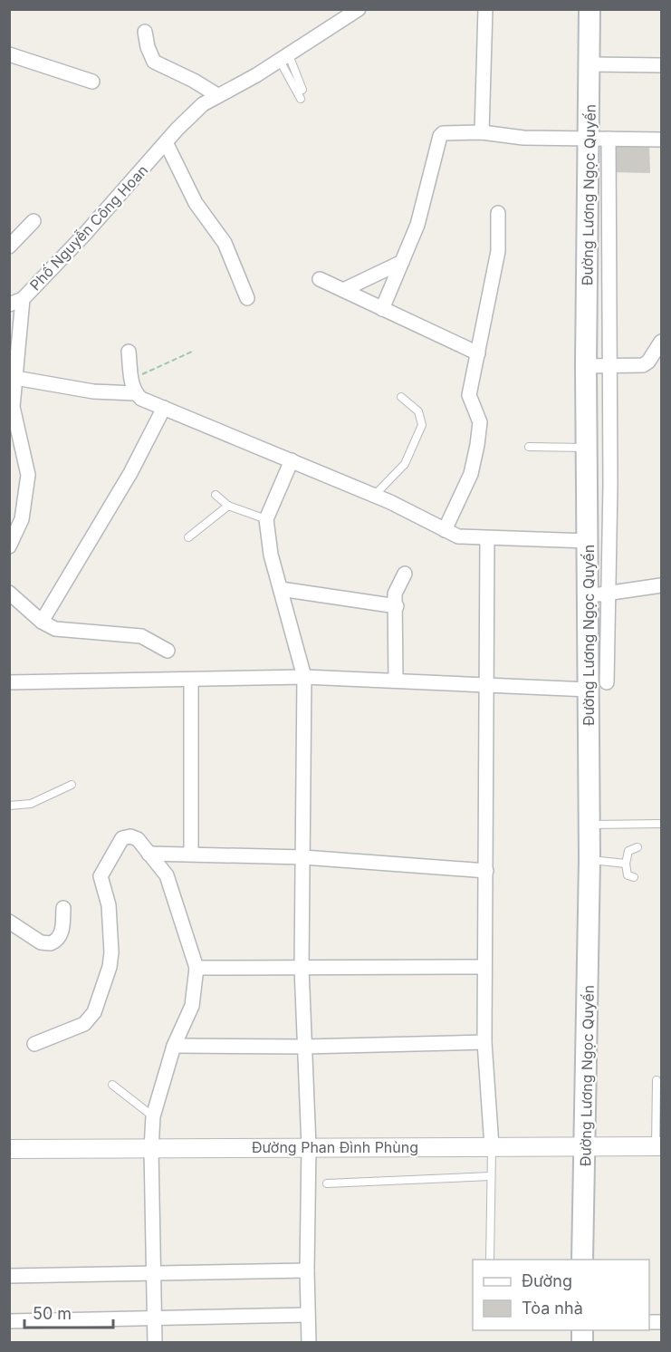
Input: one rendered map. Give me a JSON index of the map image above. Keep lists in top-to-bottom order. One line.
{"streets":{"main road":["Đường Lương Ngọc Quyến"],"street":["Phố Nguyễn Công Hoan","Đường Phan Đình Phùng"]},"crossings":[["Đường Lương Ngọc Quyến","Đường Phan Đình Phùng"]],"legend":["Đường","Tòa nhà"],"scale_bar":"50 m"}
